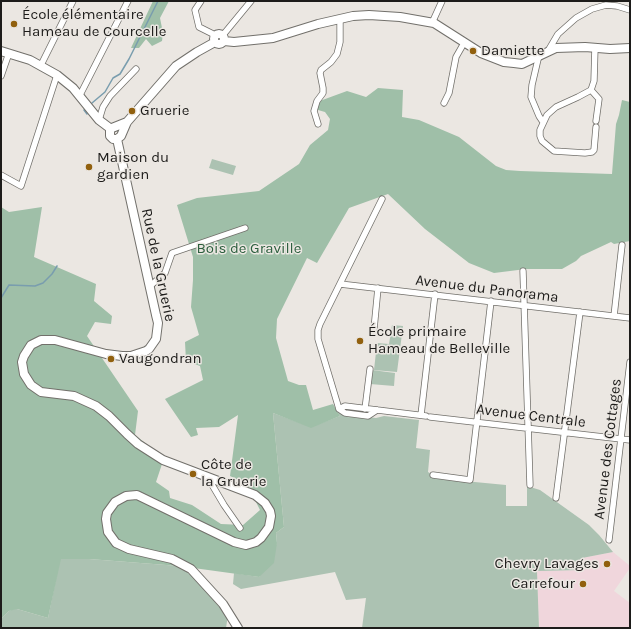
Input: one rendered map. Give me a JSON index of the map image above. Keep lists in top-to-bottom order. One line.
{"streets":{"street":["Rue de la Gruerie","Avenue du Panorama","Avenue Centrale","Avenue des Cottages"]},"crossings":[["Avenue Centrale","Avenue des Cottages"]],"parks":["Bois de Graville"],"places":["École élémentaire Hameau de Courcelle","Damiette","Gruerie","Maison du gardien","École primaire Hameau de Belleville","Vaugondran","Côte de la Gruerie","Chevry Lavages","Carrefour"]}
